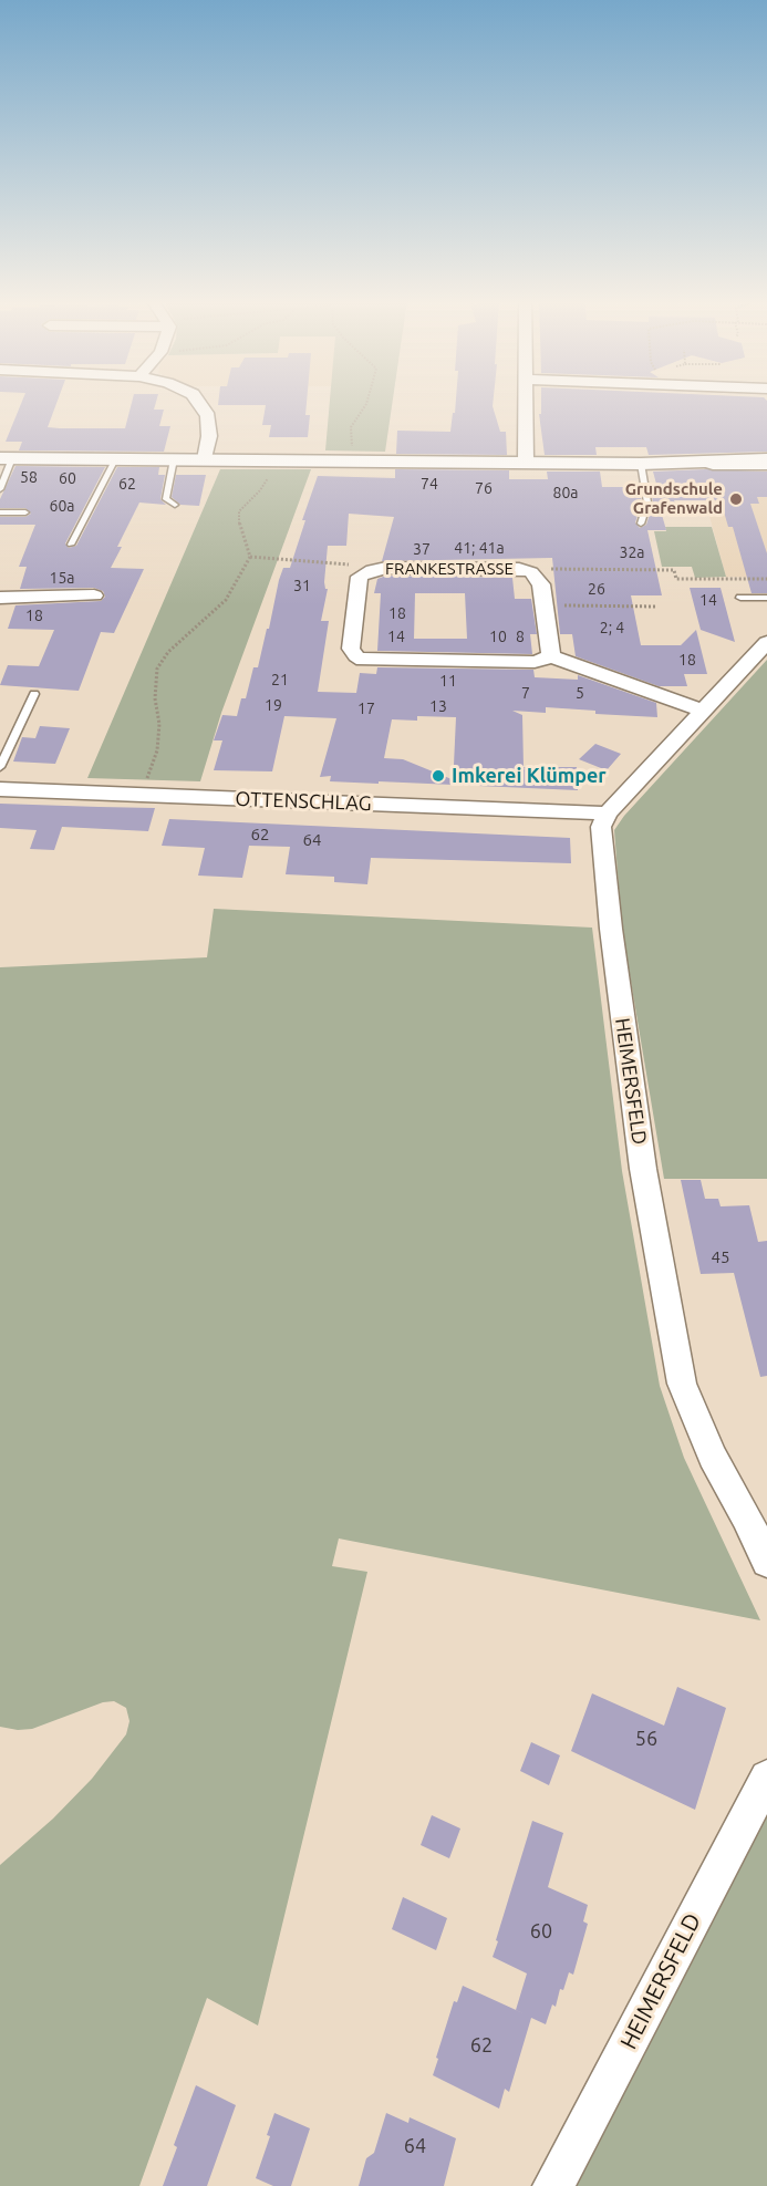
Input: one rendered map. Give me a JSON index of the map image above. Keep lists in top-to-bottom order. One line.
{"streets":{"street":["FRANKESTRASSE","OTTENSCHLAG","HEIMERSFELD"]},"crossings":[["OTTENSCHLAG","HEIMERSFELD"]],"places":["Grundschule Grafenwald","Imkerei Klümper"],"house_numbers":["58","60","62","74","76","80a","60a","41; 41a","37","32a","15a","31","26","14","18","18","2; 4","14","10","8","18","21","11","7","5","19","13","17","62","64","45","56","60","62","64"]}
